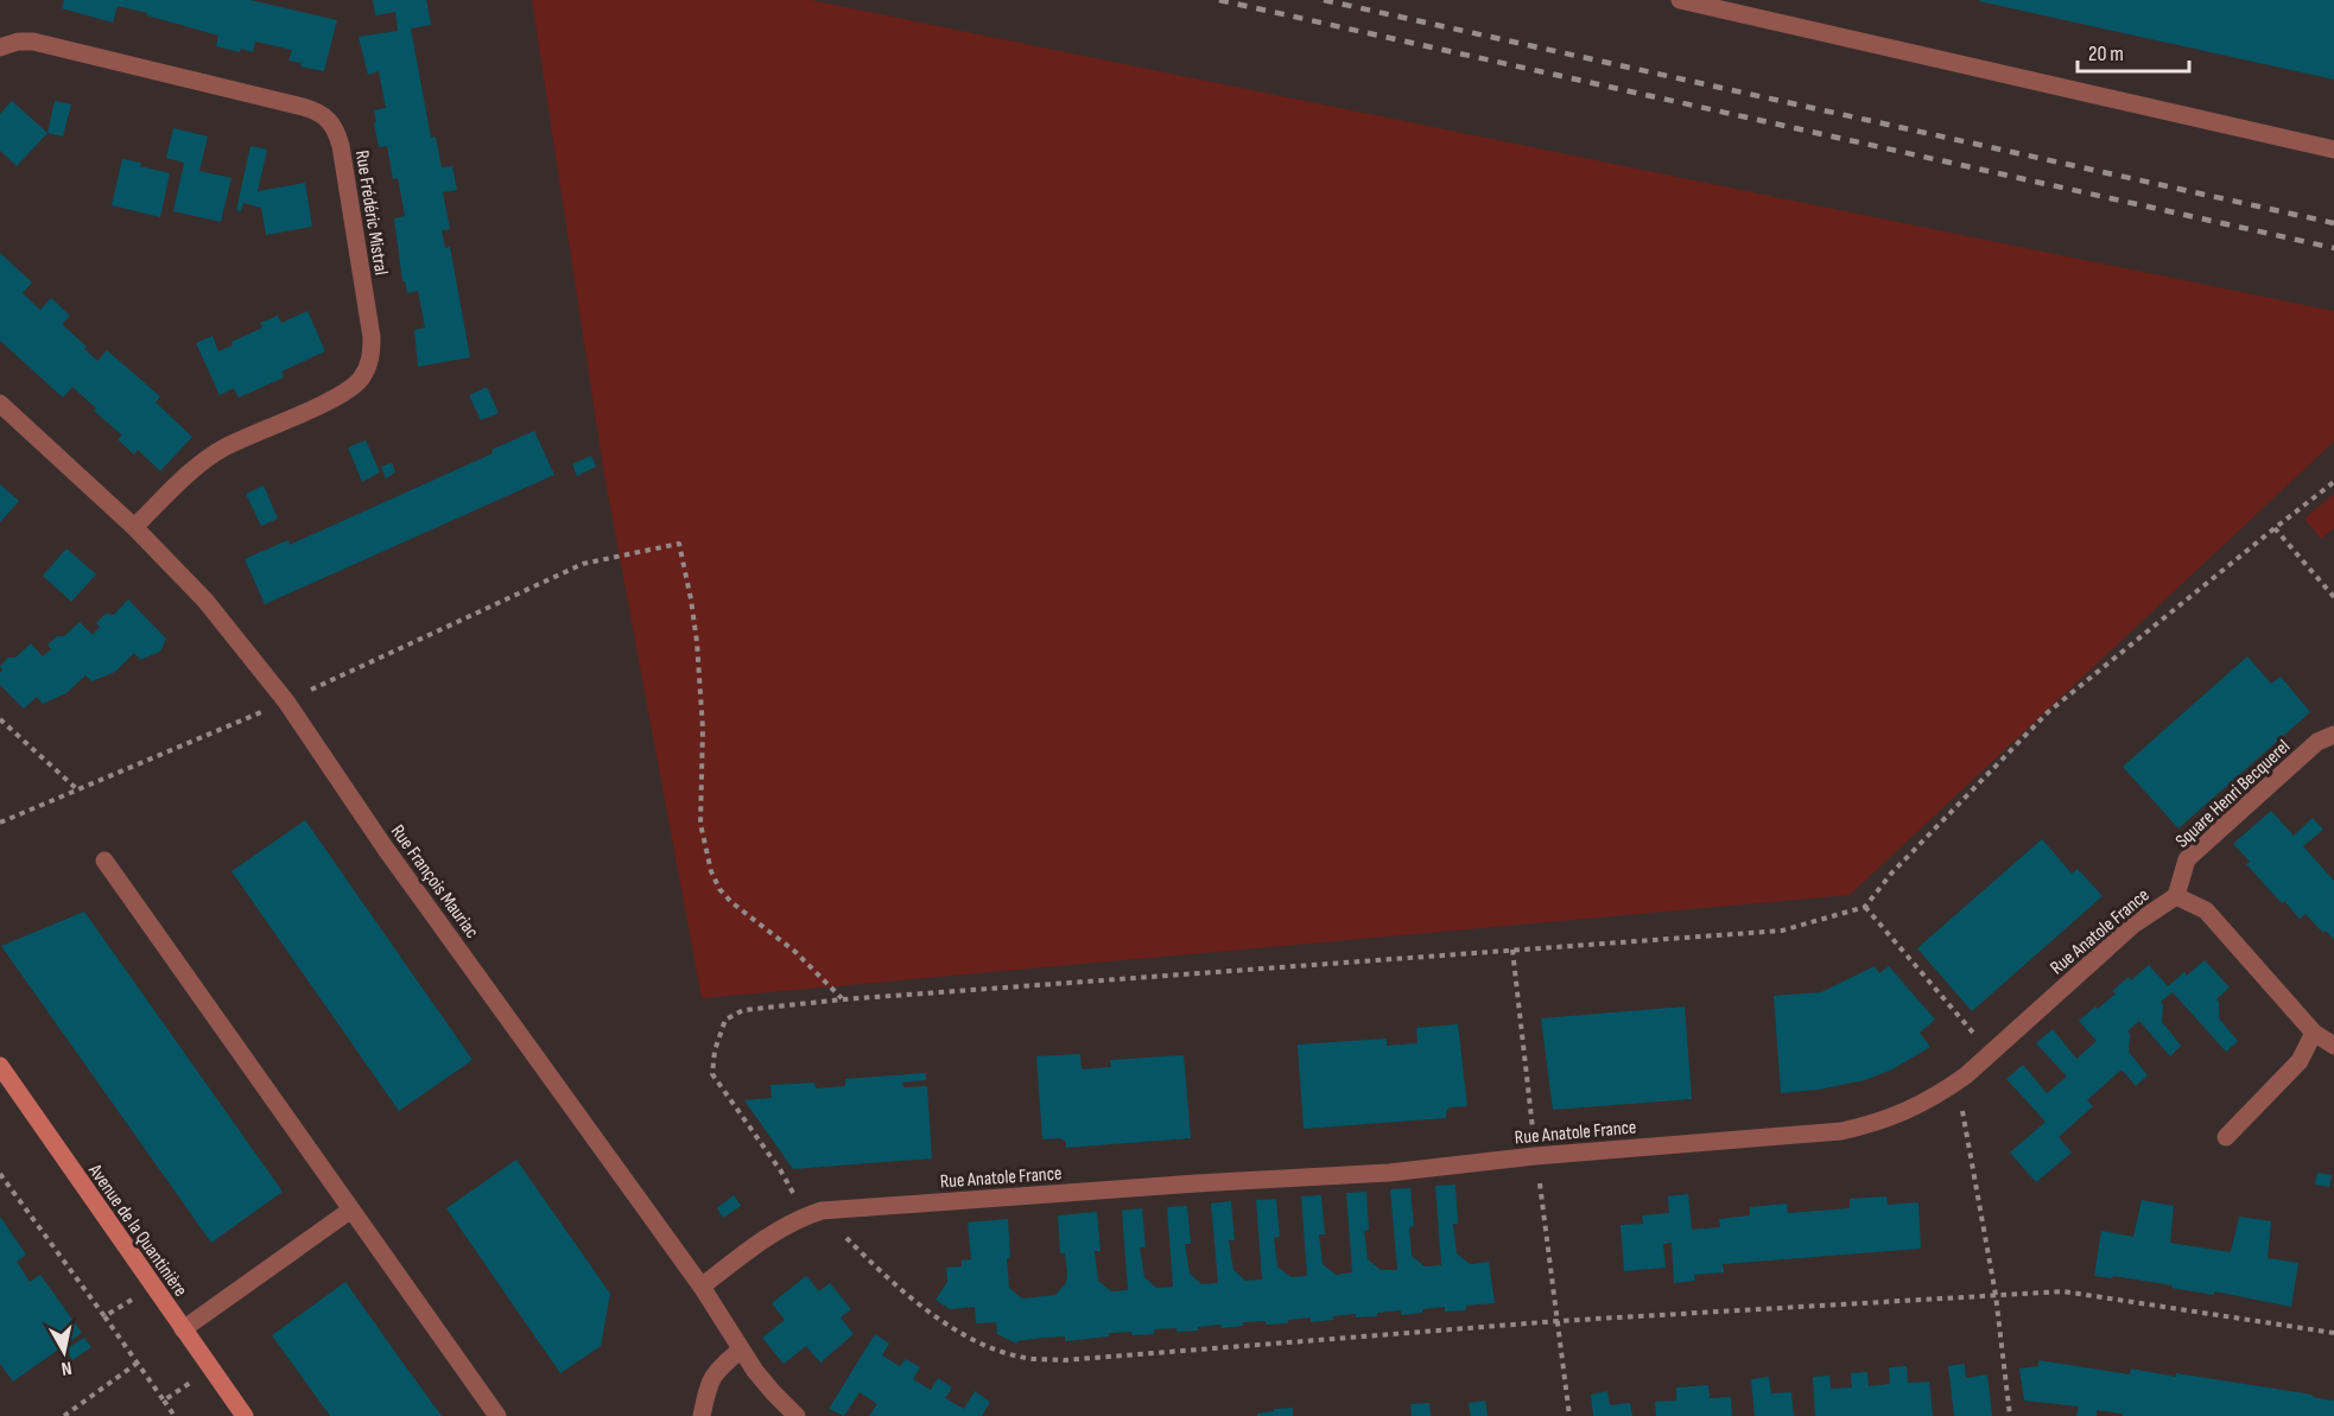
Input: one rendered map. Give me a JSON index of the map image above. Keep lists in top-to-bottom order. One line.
{"streets":{"street":["Rue Frédéric Mistral","Square Henri Becquerel","Rue François Mauriac","Rue Anatole France","Avenue de la Quantinière"]},"crossings":[["Rue Frédéric Mistral","Rue François Mauriac"],["Square Henri Becquerel","Rue Anatole France"],["Rue François Mauriac","Rue Anatole France"]],"scale_bar":"20 m","north":"bottom"}
